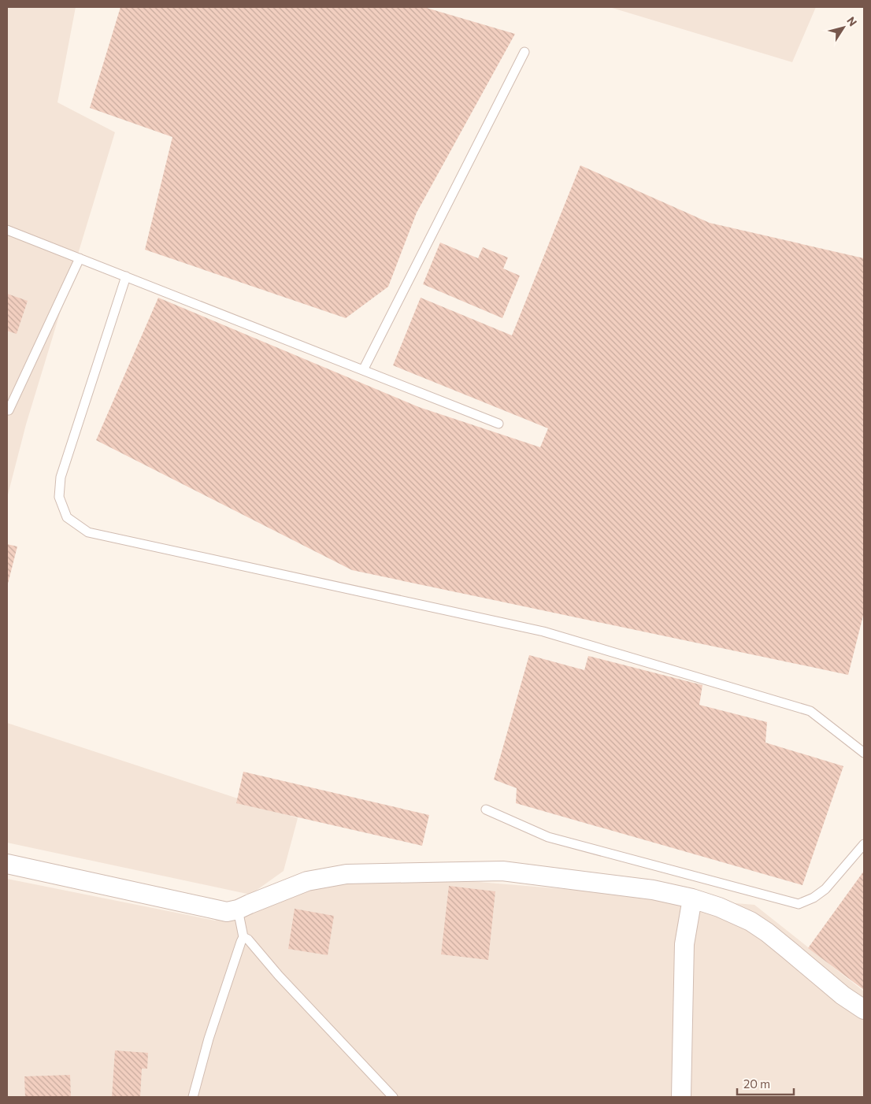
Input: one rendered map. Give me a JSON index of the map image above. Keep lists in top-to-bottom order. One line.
{"scale_bar":"20 m","north":"top right"}
